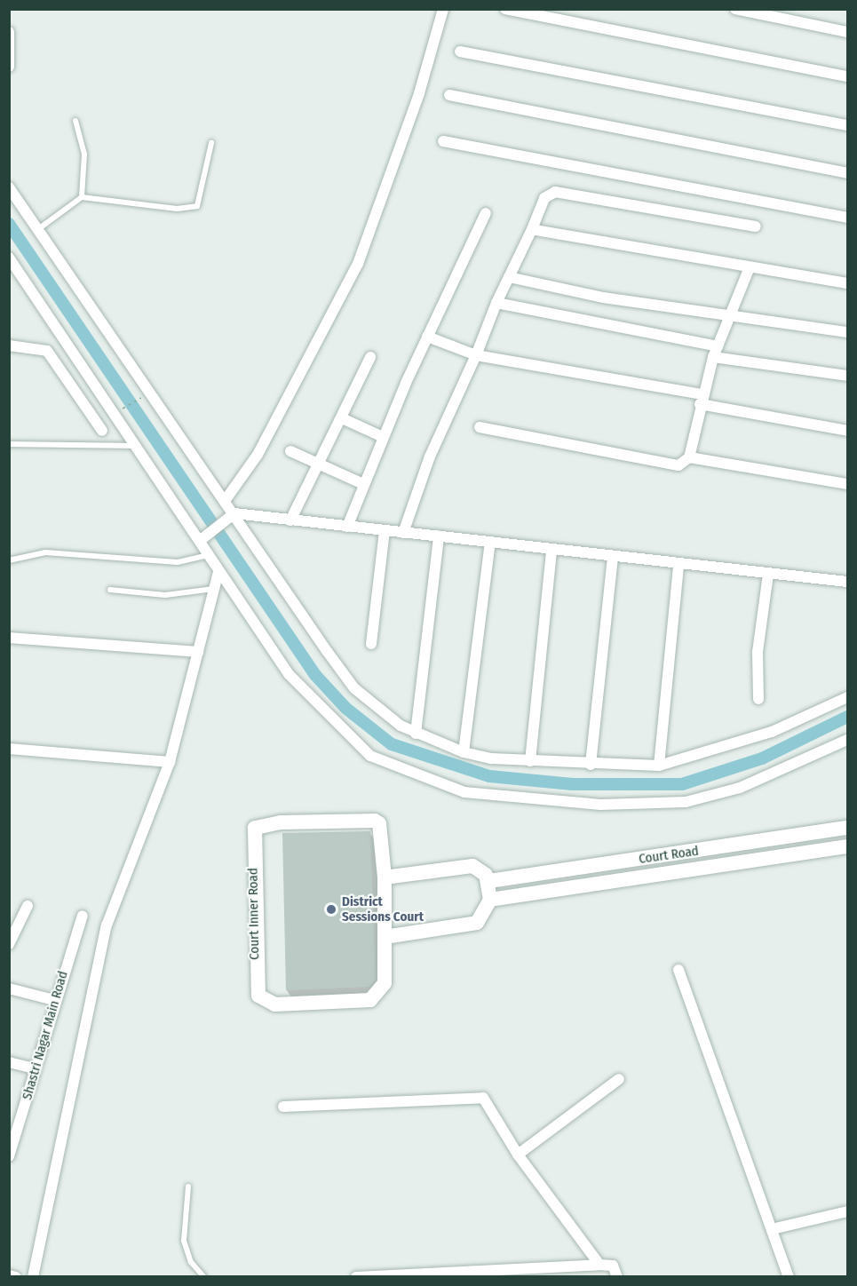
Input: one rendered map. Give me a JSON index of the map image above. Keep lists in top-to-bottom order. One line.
{"streets":{"street":["Court Road","Court Inner Road","Shastri Nagar Main Road"]},"places":["District Sessions Court"]}
